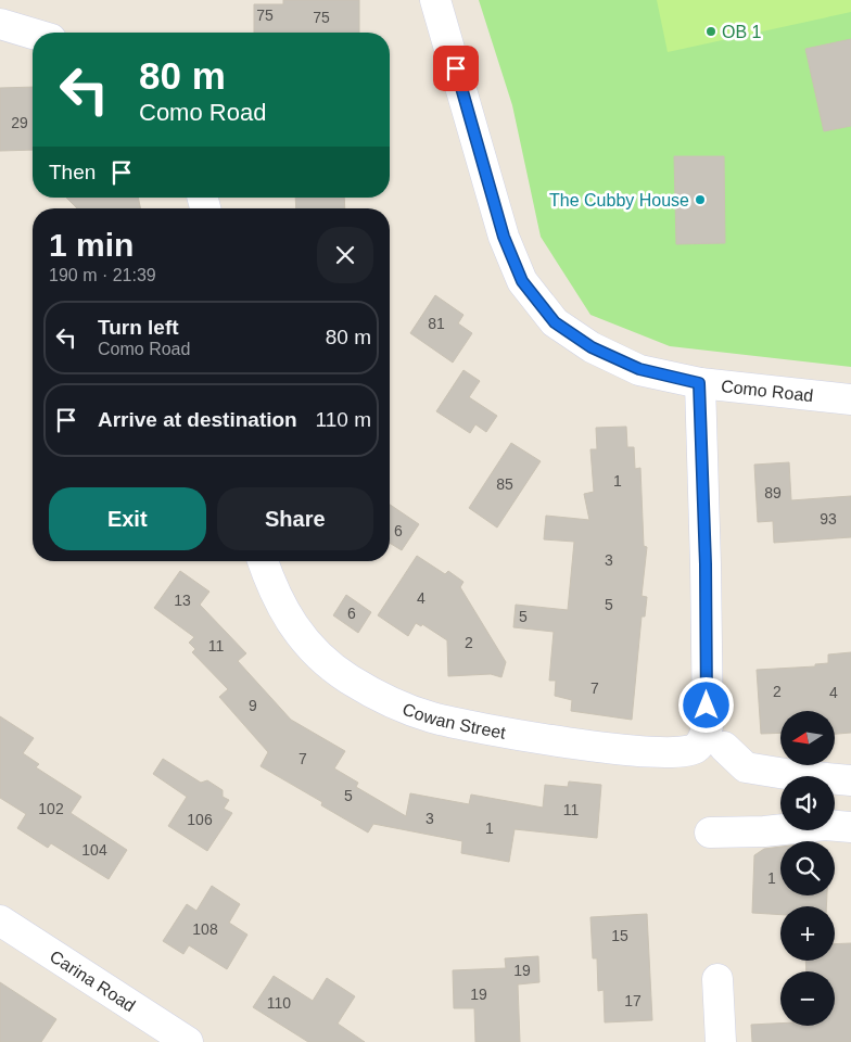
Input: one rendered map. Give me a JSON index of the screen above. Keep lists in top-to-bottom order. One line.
{"streets":{"street":["Como Road","Cowan Street","Carina Road"]},"places":["OB 1","The Cubby House"],"house_numbers":["75","75","29","81","1","85","89","93","6","3","4","13","5","6","5","2","11","7","2","4","9","7","5","102","11","3","106","1","104","1","108","15","19","19","17","110"],"north":"left","page":{"turn":["80 m","Como Road"],"then":"Then","heading":["1 min","190 m · 21:39"],"list":[{"name":"Turn left","note":"Como Road","value":"80 m"},{"name":"Arrive at destination","value":"110 m"}],"buttons":["Exit","Share"],"map_buttons":["+","−"]}}
